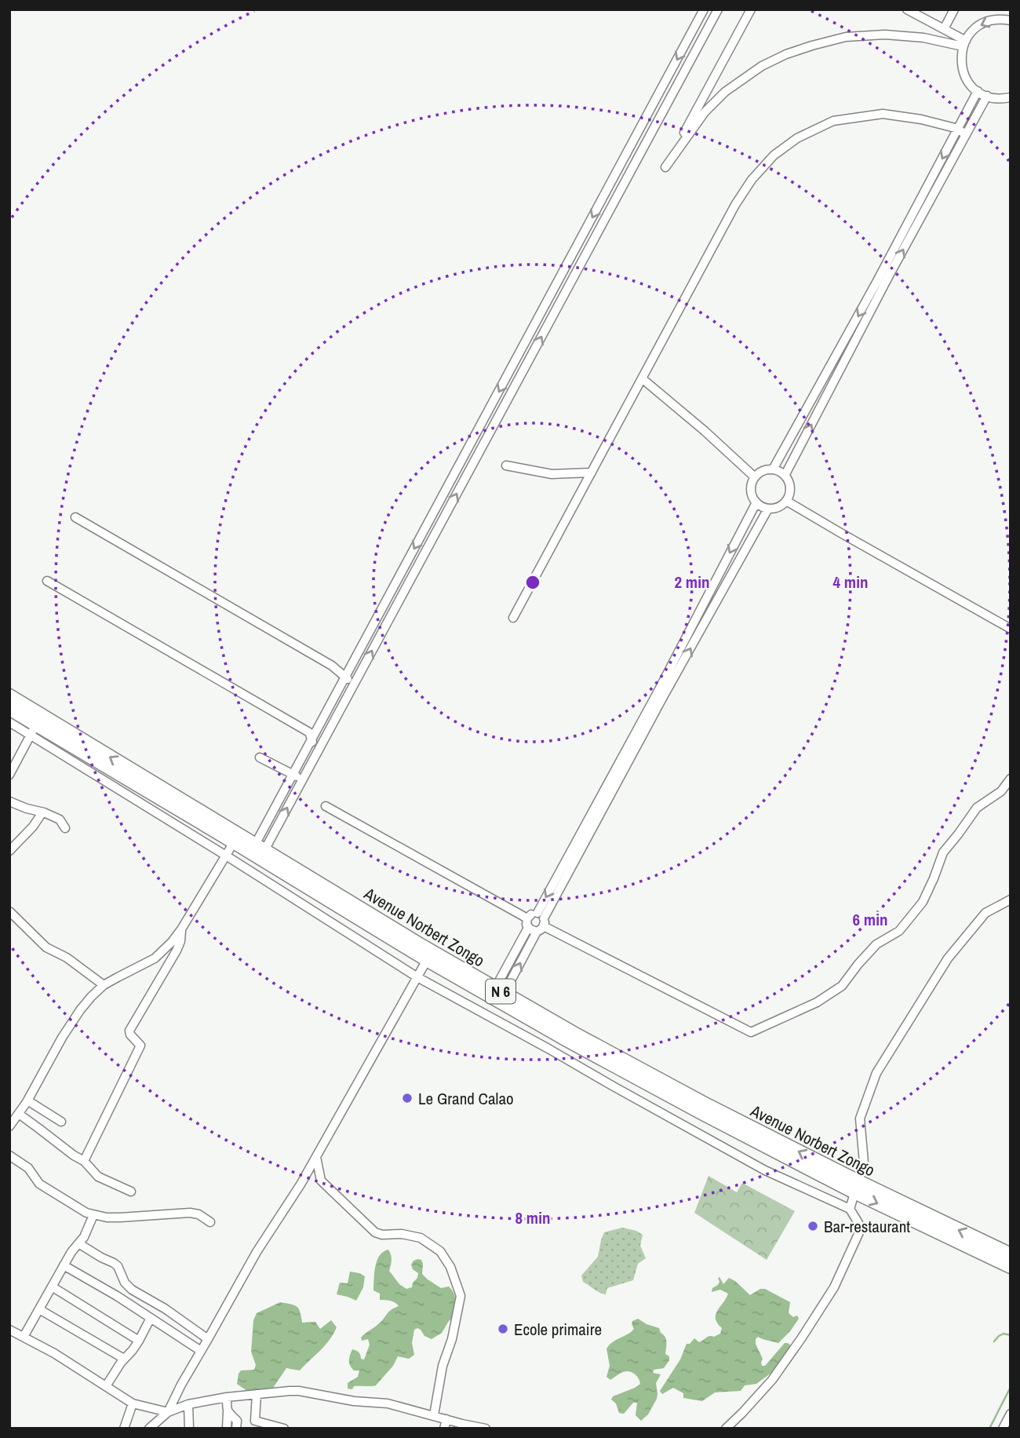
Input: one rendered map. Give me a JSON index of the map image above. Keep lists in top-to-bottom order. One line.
{"streets":{"main road":["Avenue Norbert Zongo","N 6"]},"places":["Le Grand Calao","Bar-restaurant","Ecole primaire"],"rings":["2 min","4 min","6 min","8 min"]}
